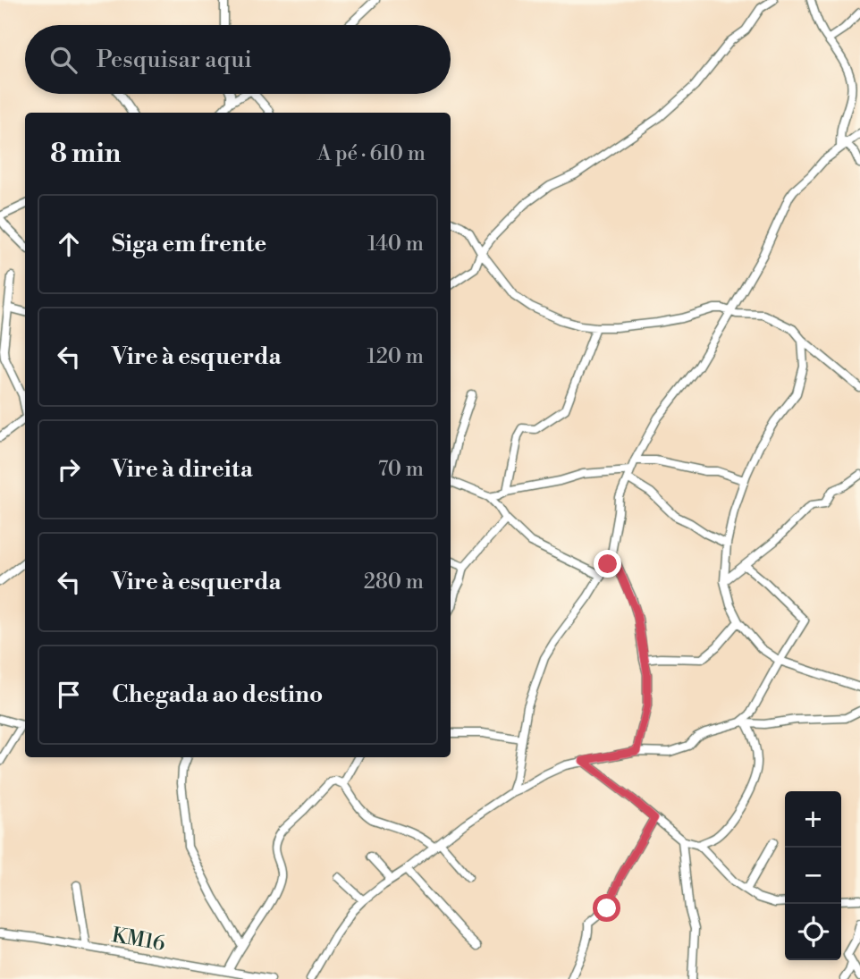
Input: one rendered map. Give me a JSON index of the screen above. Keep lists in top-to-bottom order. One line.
{"streets":{"street":["KM16"]},"page":{"search":"Pesquisar aqui","heading":["8 min","A pé · 610 m"],"list":[["Siga em frente","140 m"],["Vire à esquerda","120 m"],["Vire à direita","70 m"],["Vire à esquerda","280 m"],"Chegada ao destino"],"map_buttons":["+","−"]}}
